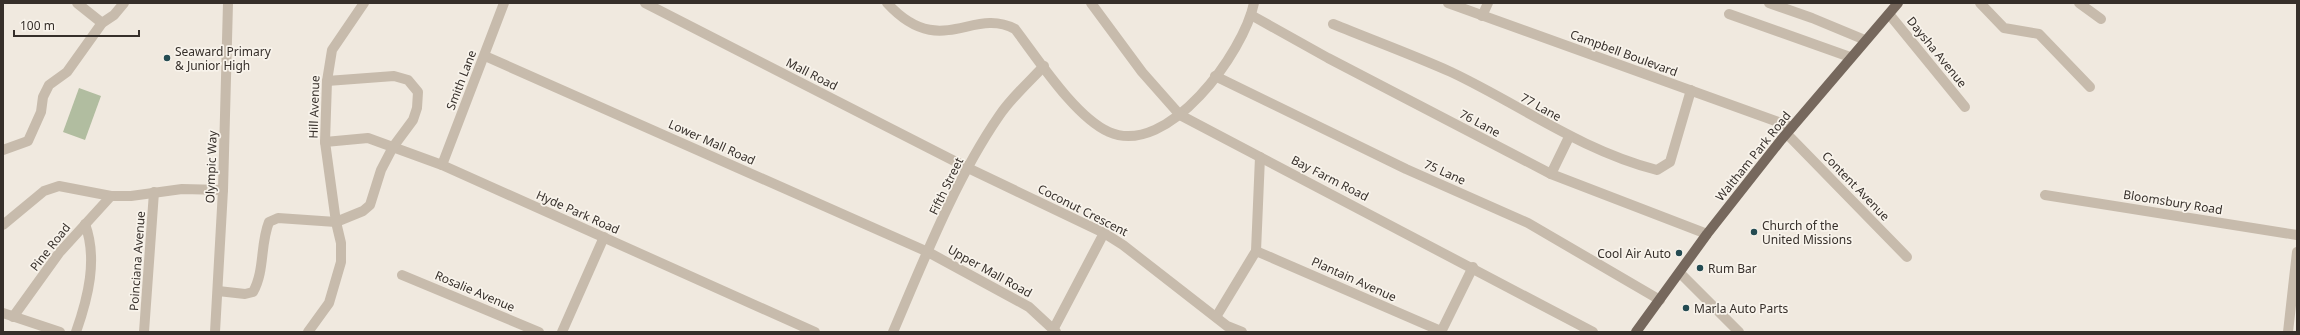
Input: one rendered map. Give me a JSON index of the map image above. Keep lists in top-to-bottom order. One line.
{"streets":{"main road":["Waltham Park Road"],"street":["Daysha Avenue","Campbell Boulevard","Mall Road","Smith Lane","Hill Avenue","77 Lane","76 Lane","Lower Mall Road","Olympic Way","75 Lane","Bay Farm Road","Fifth Street","Content Avenue","Bloomsbury Road","Coconut Crescent","Hyde Park Road","Pine Road","Poinciana Avenue","Upper Mall Road","Plantain Avenue","Rosalie Avenue"]},"crossings":[["Daysha Avenue","Waltham Park Road"],["Campbell Boulevard","77 Lane"],["Campbell Boulevard","Waltham Park Road"],["Campbell Boulevard","Content Avenue"],["Mall Road","Fifth Street"],["Mall Road","Coconut Crescent"],["Smith Lane","Lower Mall Road"],["Smith Lane","Hyde Park Road"],["Hill Avenue","Hyde Park Road"],["76 Lane","Waltham Park Road"],["Lower Mall Road","Fifth Street"],["Lower Mall Road","Upper Mall Road"],["Waltham Park Road","75 Lane"],["Waltham Park Road","Content Avenue"],["Fifth Street","Coconut Crescent"],["Fifth Street","Upper Mall Road"]],"places":["Seaward Primary & Junior High","Church of the United Missions","Cool Air Auto","Rum Bar","Marla Auto Parts"],"scale_bar":"100 m"}
